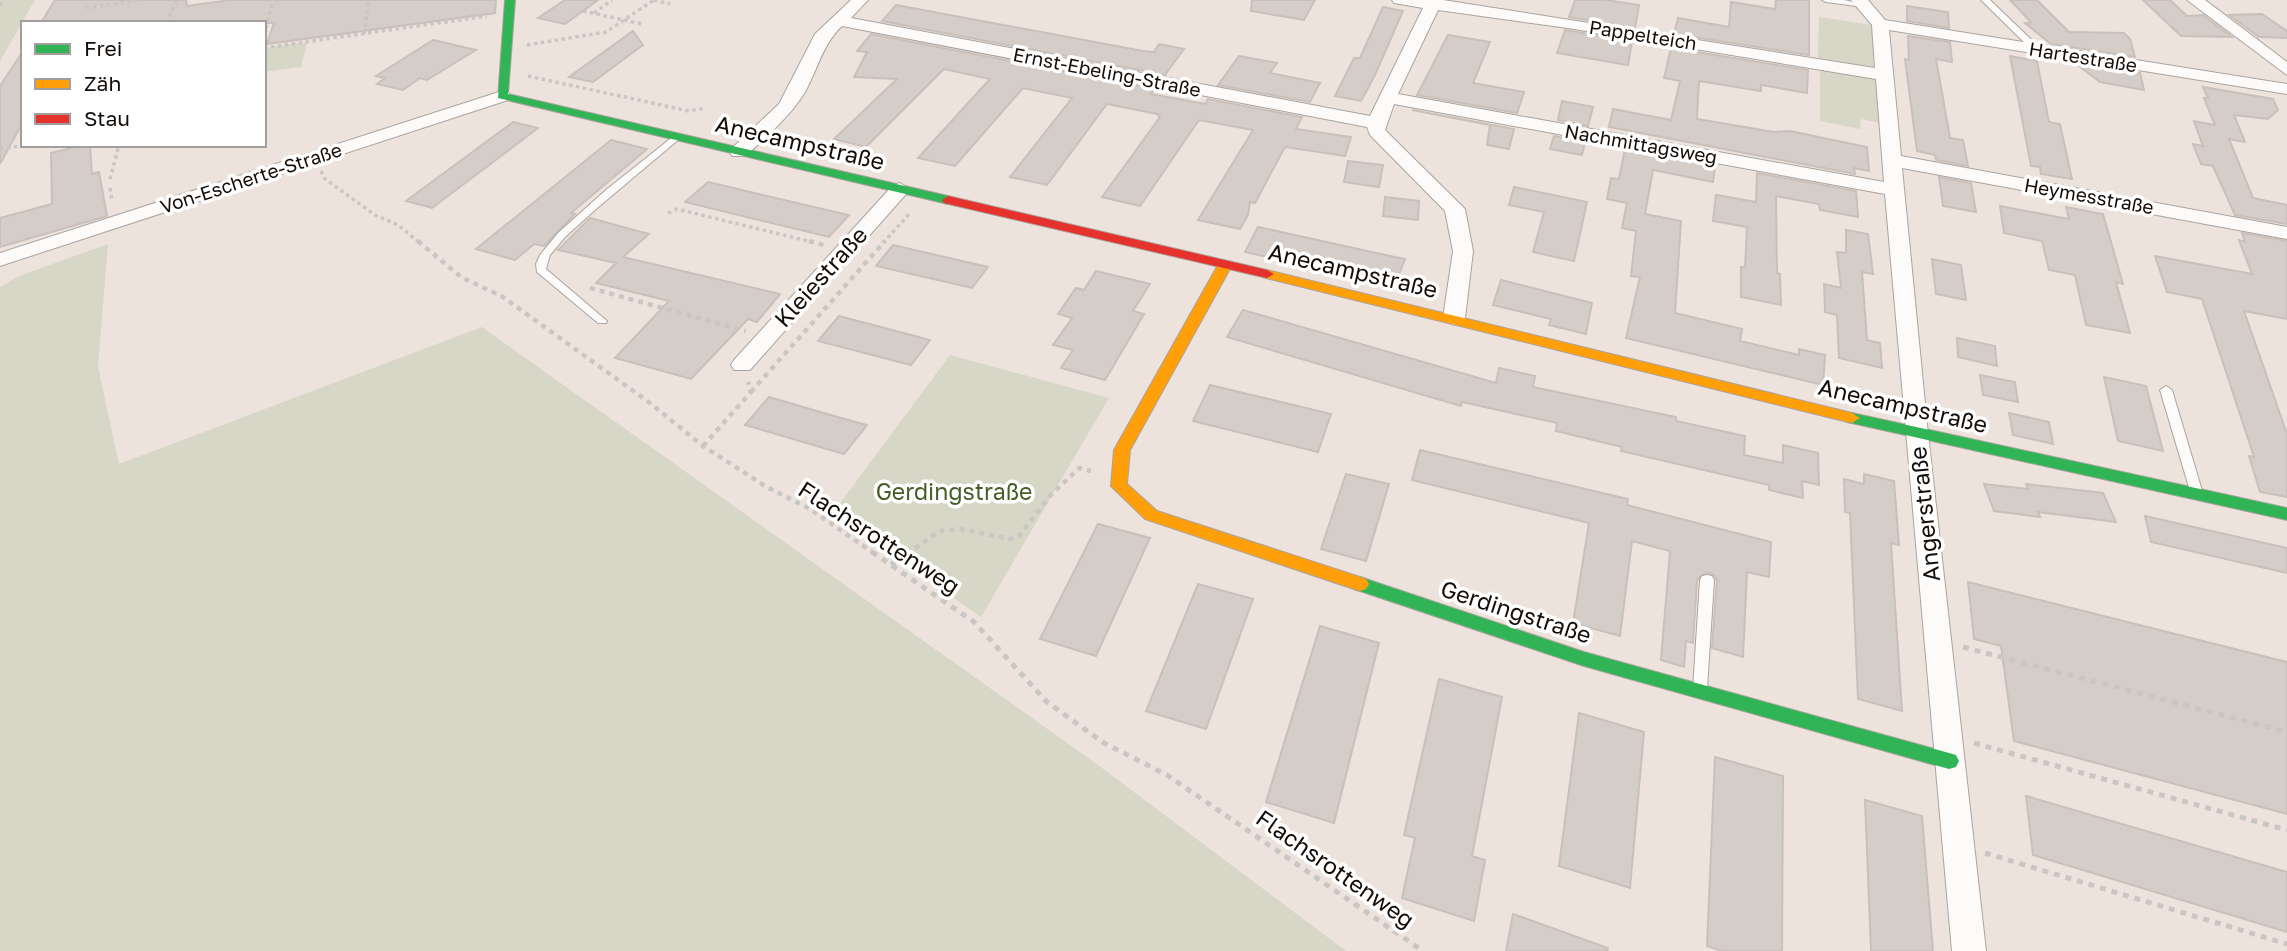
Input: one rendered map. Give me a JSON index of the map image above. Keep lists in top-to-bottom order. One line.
{"streets":{"street":["Pappelteich","Hartestraße","Ernst-Ebeling-Straße","Anecampstraße","Nachmittagsweg","Von-Escherte-Straße","Heymesstraße","Kleiestraße","Angerstraße","Gerdingstraße"],"path":["Flachsrottenweg"]},"crossings":[["Pappelteich","Angerstraße"],["Hartestraße","Angerstraße"],["Anecampstraße","Von-Escherte-Straße"],["Anecampstraße","Kleiestraße"],["Anecampstraße","Angerstraße"],["Nachmittagsweg","Angerstraße"],["Von-Escherte-Straße","Flachsrottenweg"],["Heymesstraße","Angerstraße"],["Angerstraße","Gerdingstraße"]],"parks":["Gerdingstraße"],"legend":["Frei","Zäh","Stau"]}
